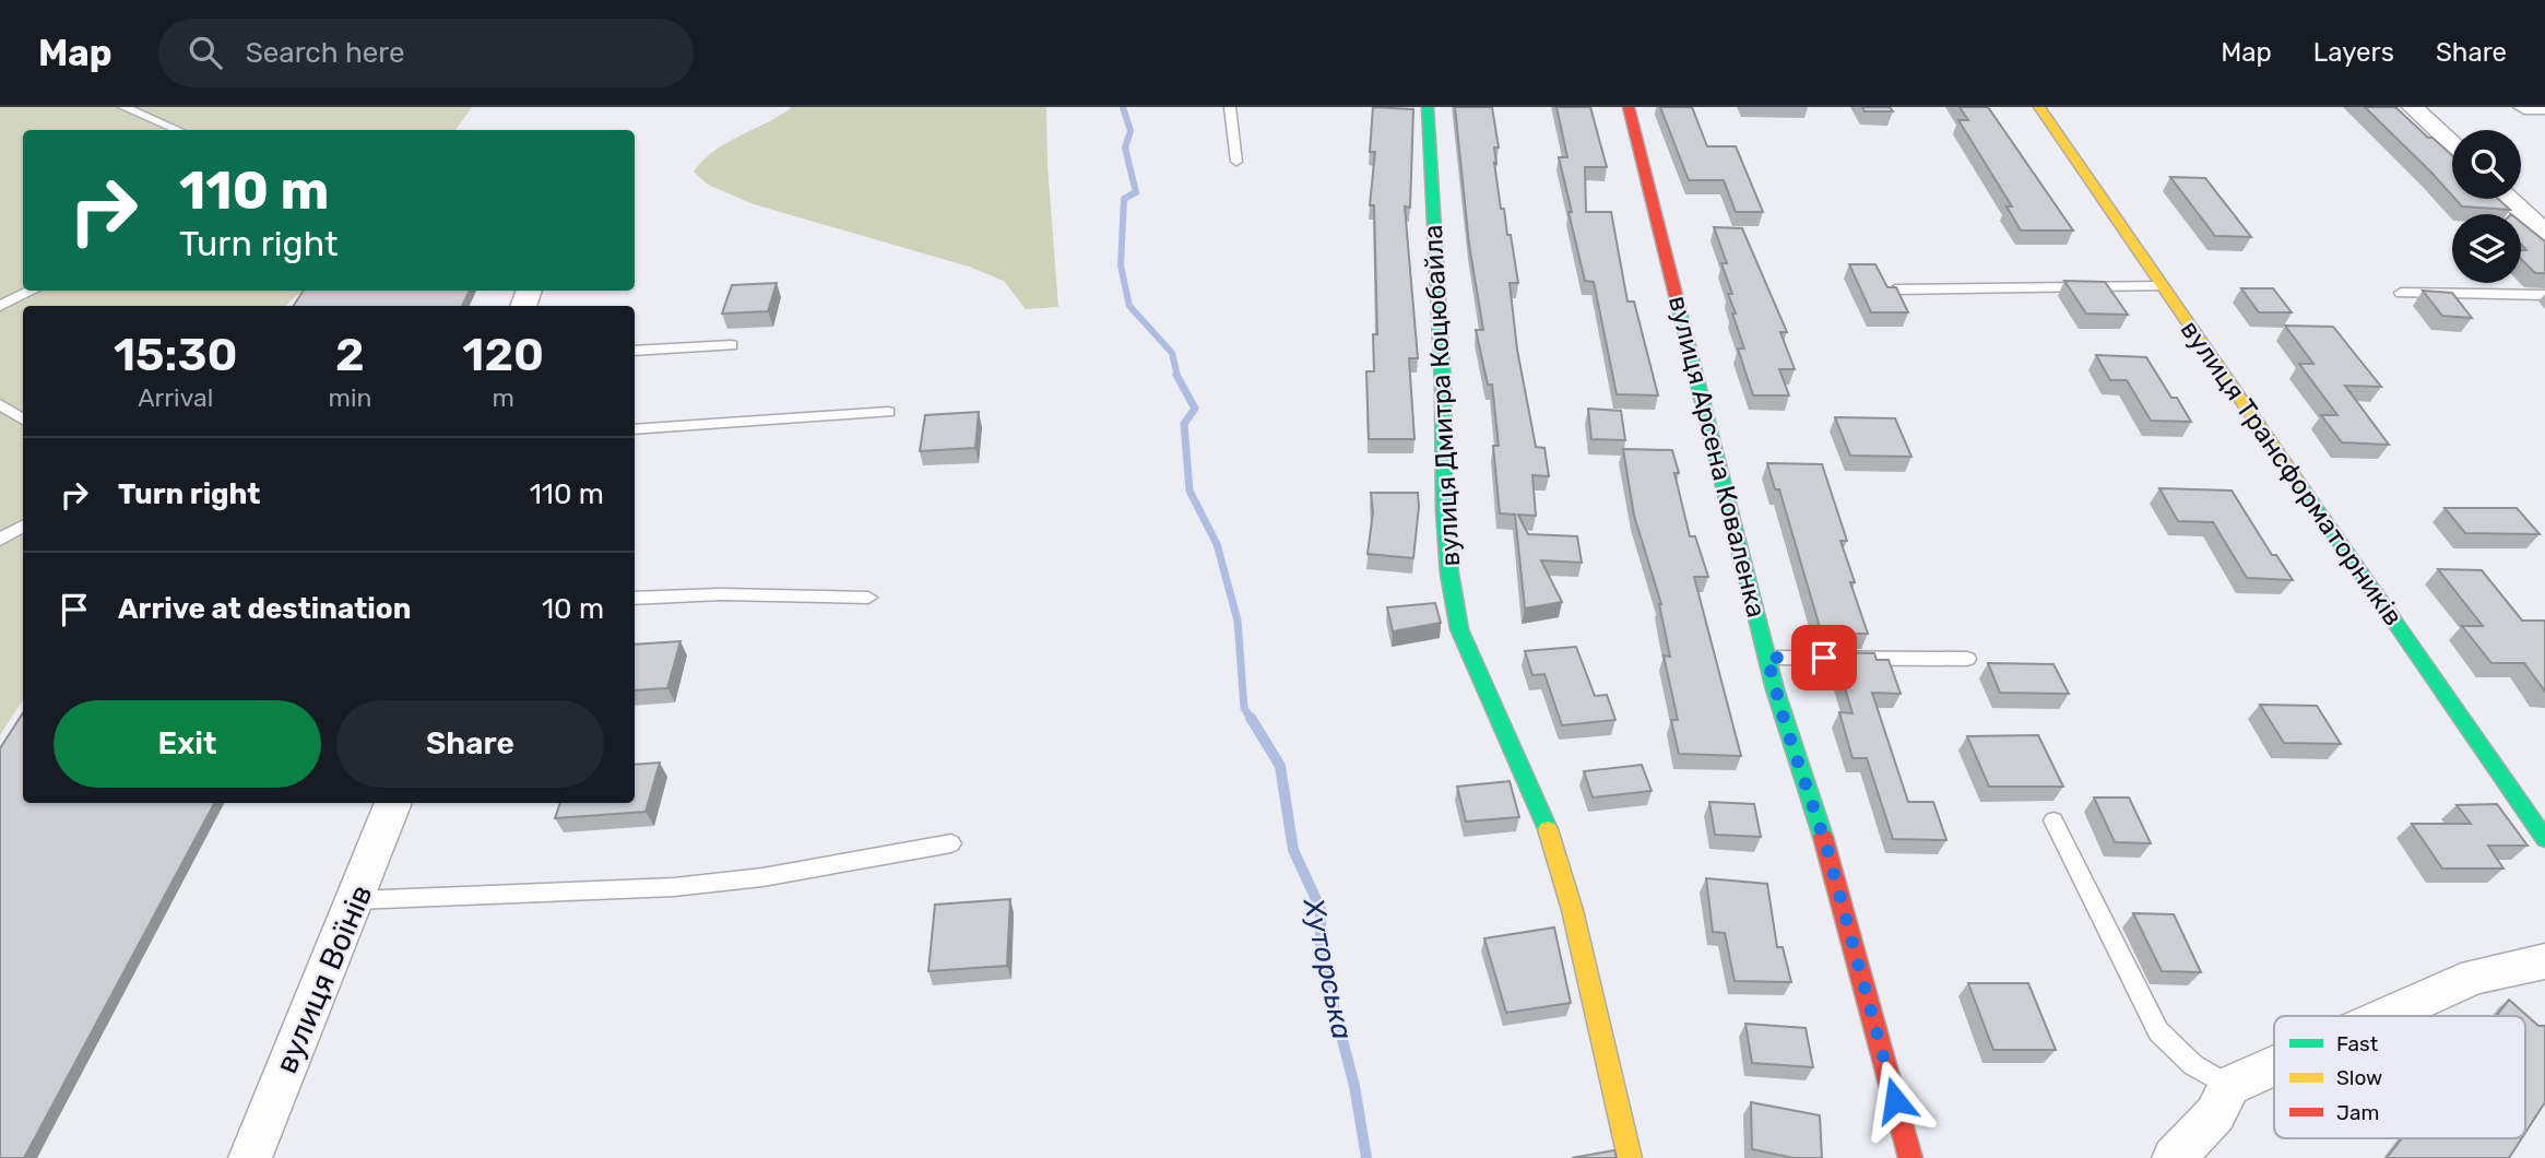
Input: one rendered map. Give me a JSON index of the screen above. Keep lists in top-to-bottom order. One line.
{"streets":{"street":["вулиця Дмитра Коцюбайла","вулиця Арсена Коваленка","вулиця Трансформаторників","вулиця Воїнів"]},"water":["Хуторська"],"legend":["Fast","Slow","Jam"],"page":{"header":"Map","search":"Search here","nav":["Map","Layers","Share"],"turn":["110 m","Turn right"],"eta":["15:30","Arrival","2","min","120","m"],"list":[{"name":"Turn right","value":"110 m"},{"name":"Arrive at destination","value":"10 m"}],"buttons":["Exit","Share"]}}
